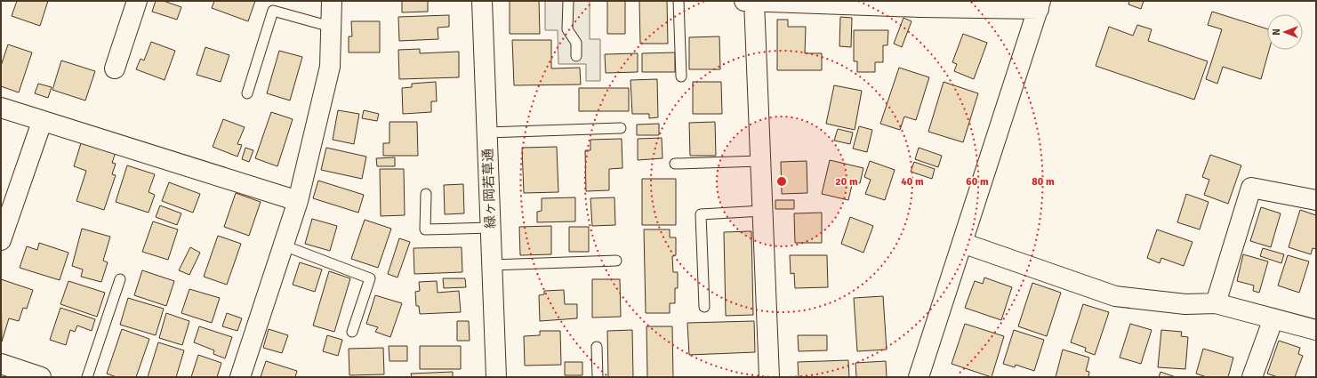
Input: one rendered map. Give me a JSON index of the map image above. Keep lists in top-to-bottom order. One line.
{"streets":{"street":["緑ヶ岡若草通"]},"north":"left","rings":["20 m","40 m","60 m","80 m"]}
